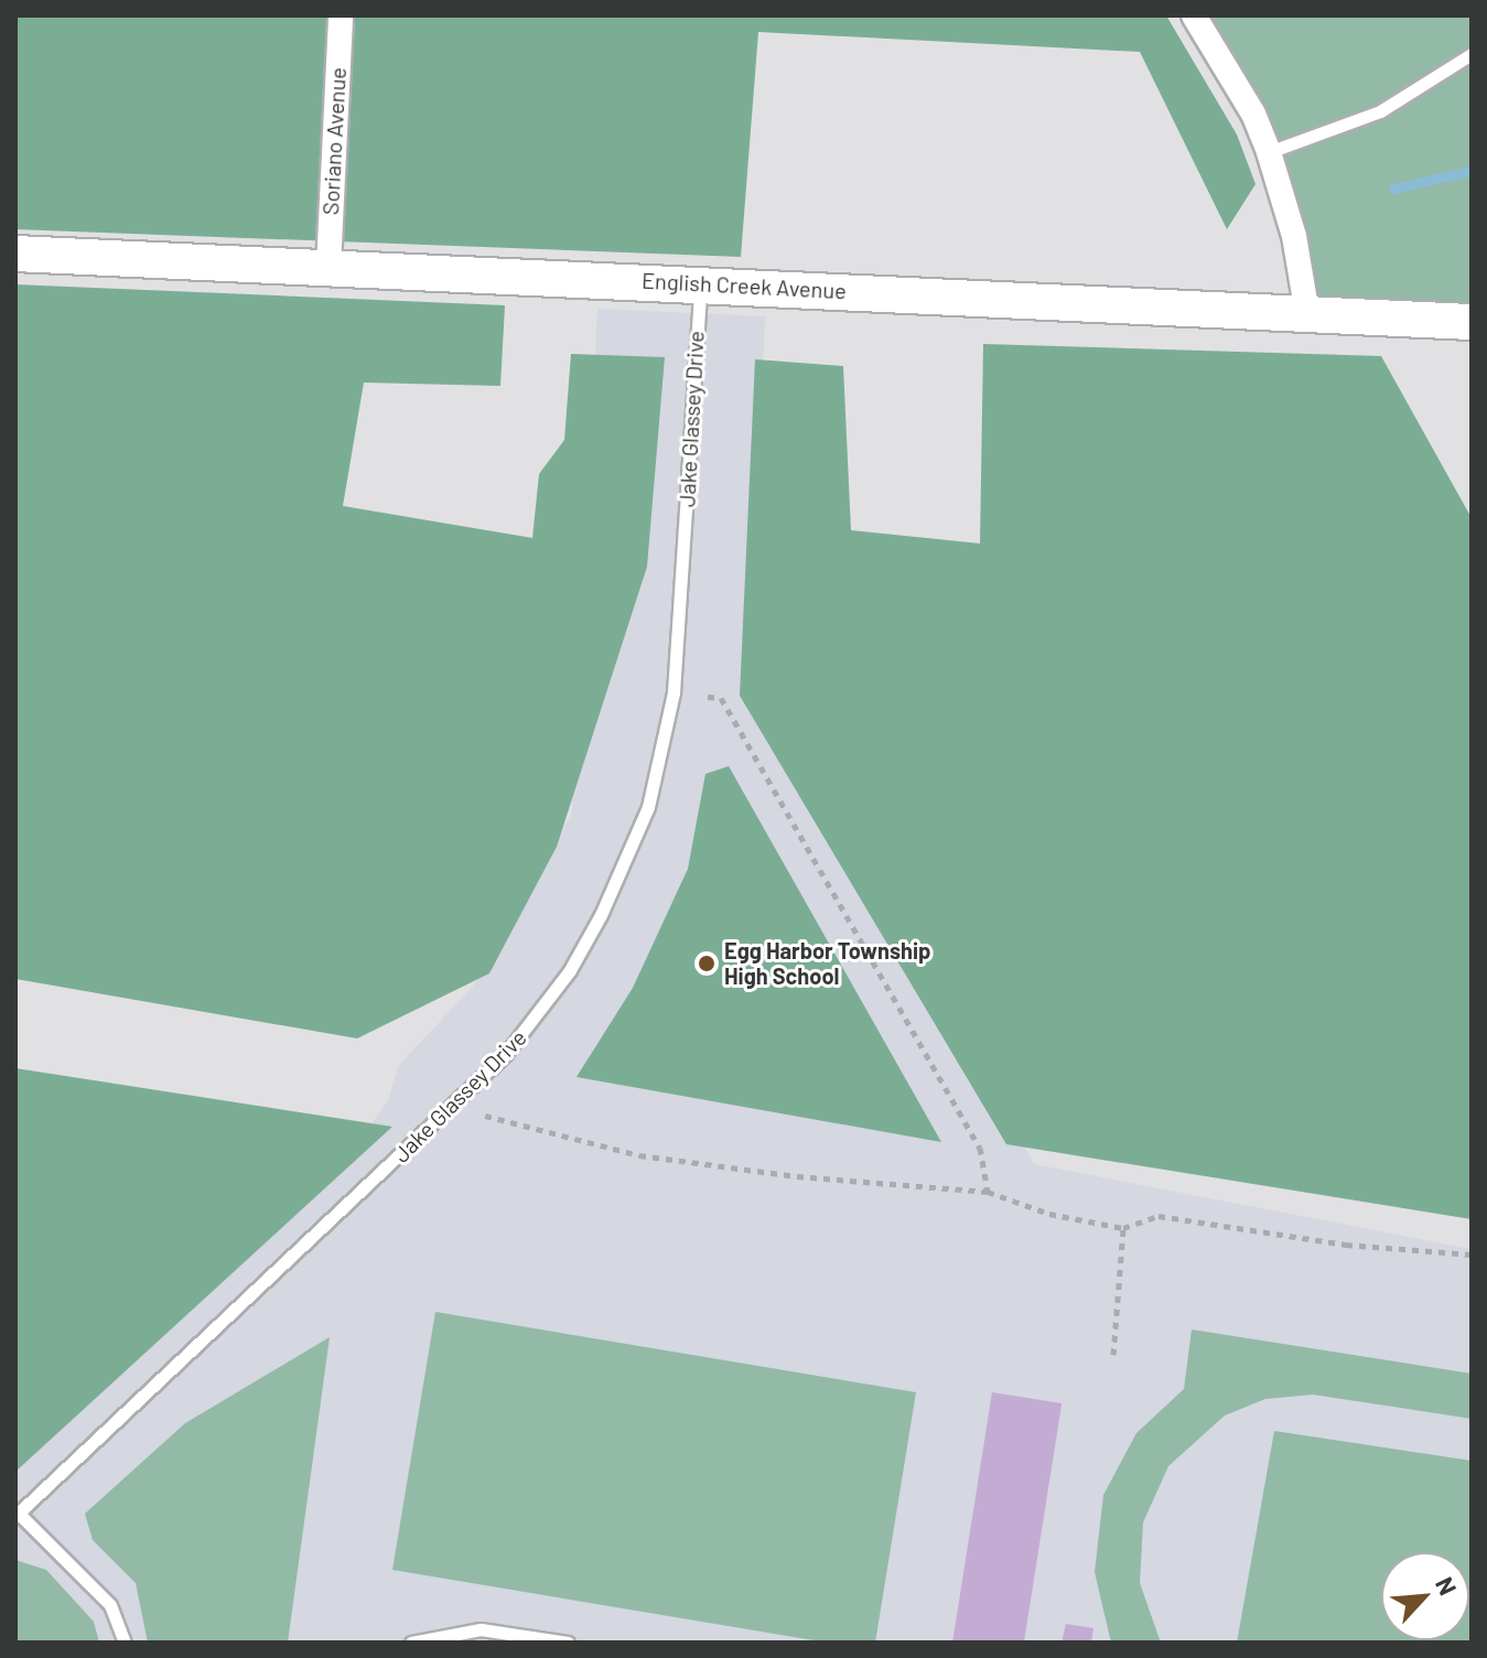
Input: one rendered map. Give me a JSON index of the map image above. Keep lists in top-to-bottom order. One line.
{"streets":{"main road":["English Creek Avenue"],"street":["Soriano Avenue"],"lane":["Jake Glassey Drive"]},"crossings":[["Soriano Avenue","English Creek Avenue"],["English Creek Avenue","Jake Glassey Drive"]],"places":["Egg Harbor Township High School"],"north":"top right"}
